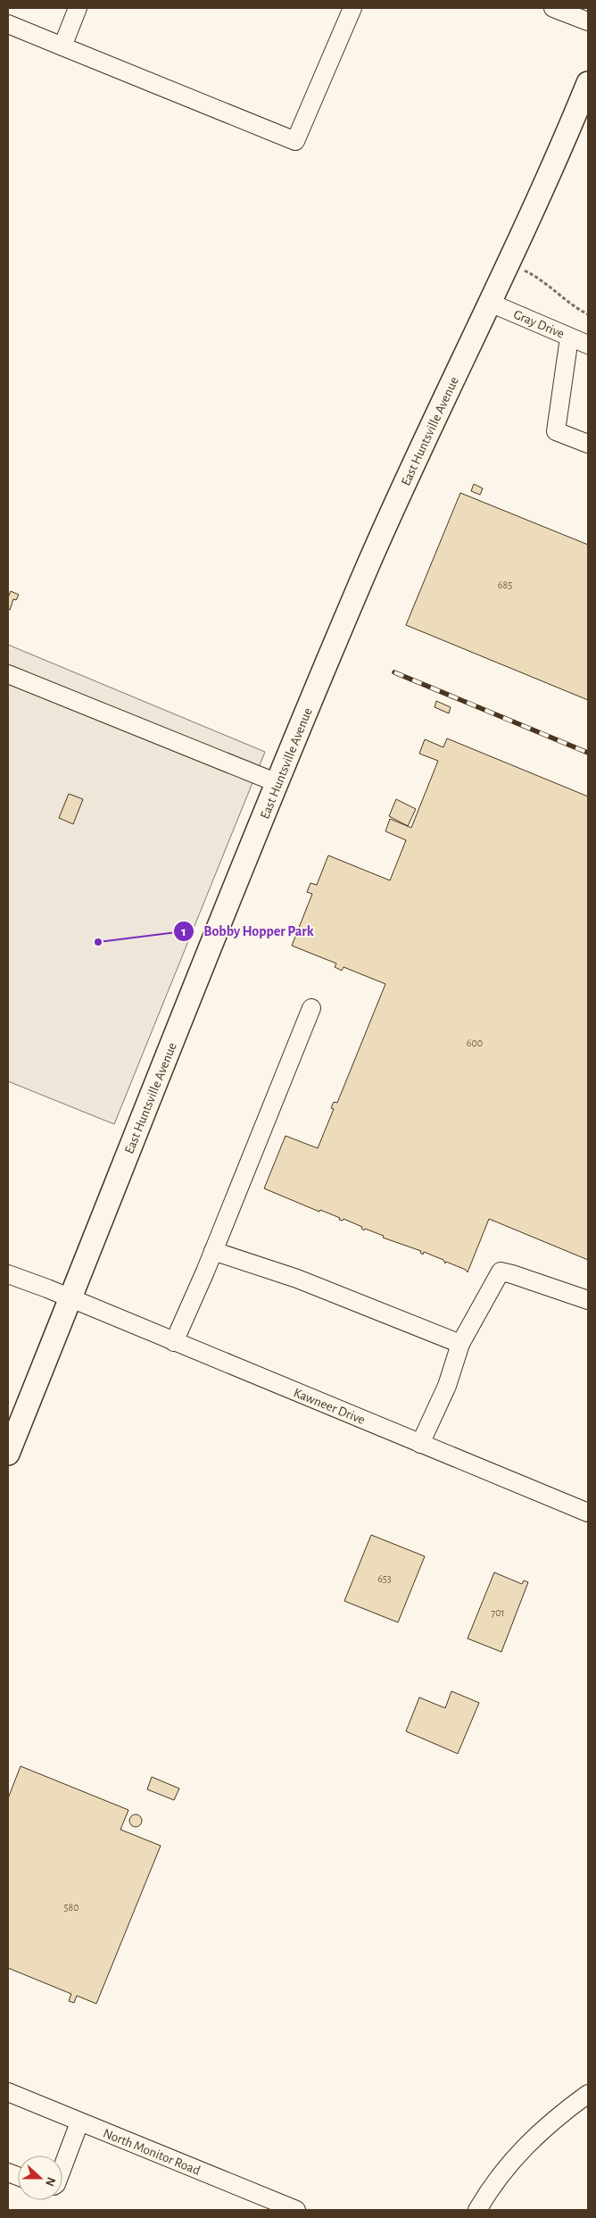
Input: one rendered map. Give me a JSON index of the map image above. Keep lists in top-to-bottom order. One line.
{"streets":{"main road":["East Huntsville Avenue"],"street":["Gray Drive","Kawneer Drive","North Monitor Road"]},"crossings":[["Gray Drive","East Huntsville Avenue"],["East Huntsville Avenue","Kawneer Drive"]],"places":["Bobby Hopper Park"],"house_numbers":["685","600","653","701","580"],"north":"right"}
